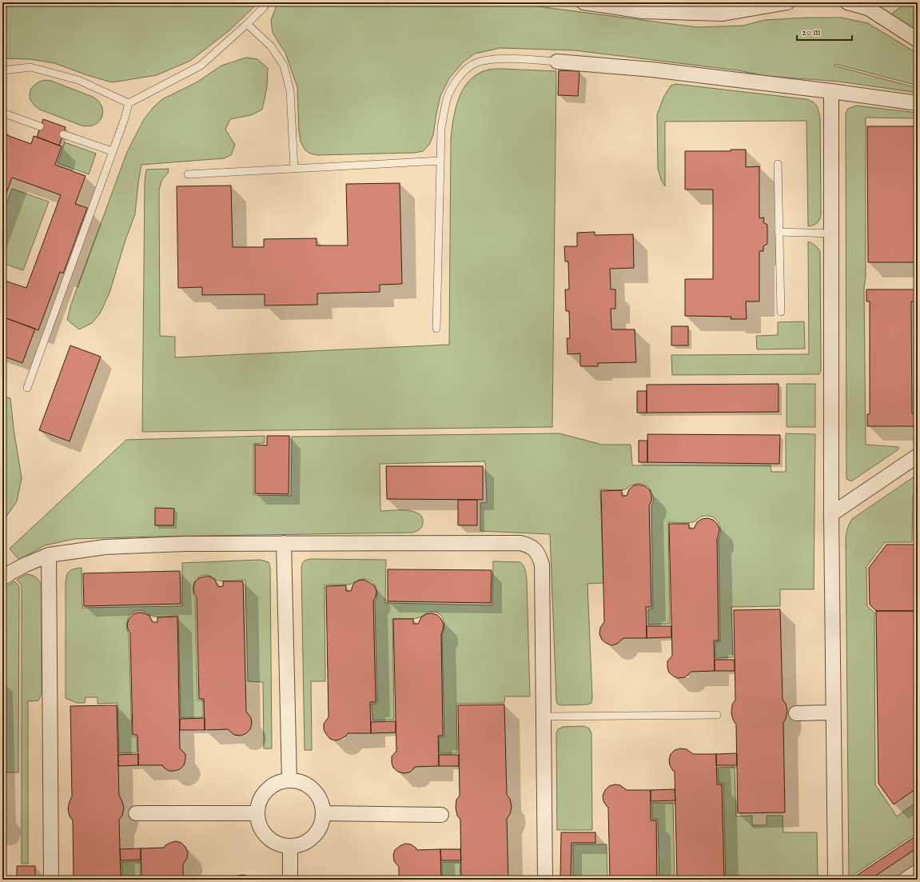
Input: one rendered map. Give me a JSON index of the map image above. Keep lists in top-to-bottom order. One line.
{"scale_bar":"20 m"}
